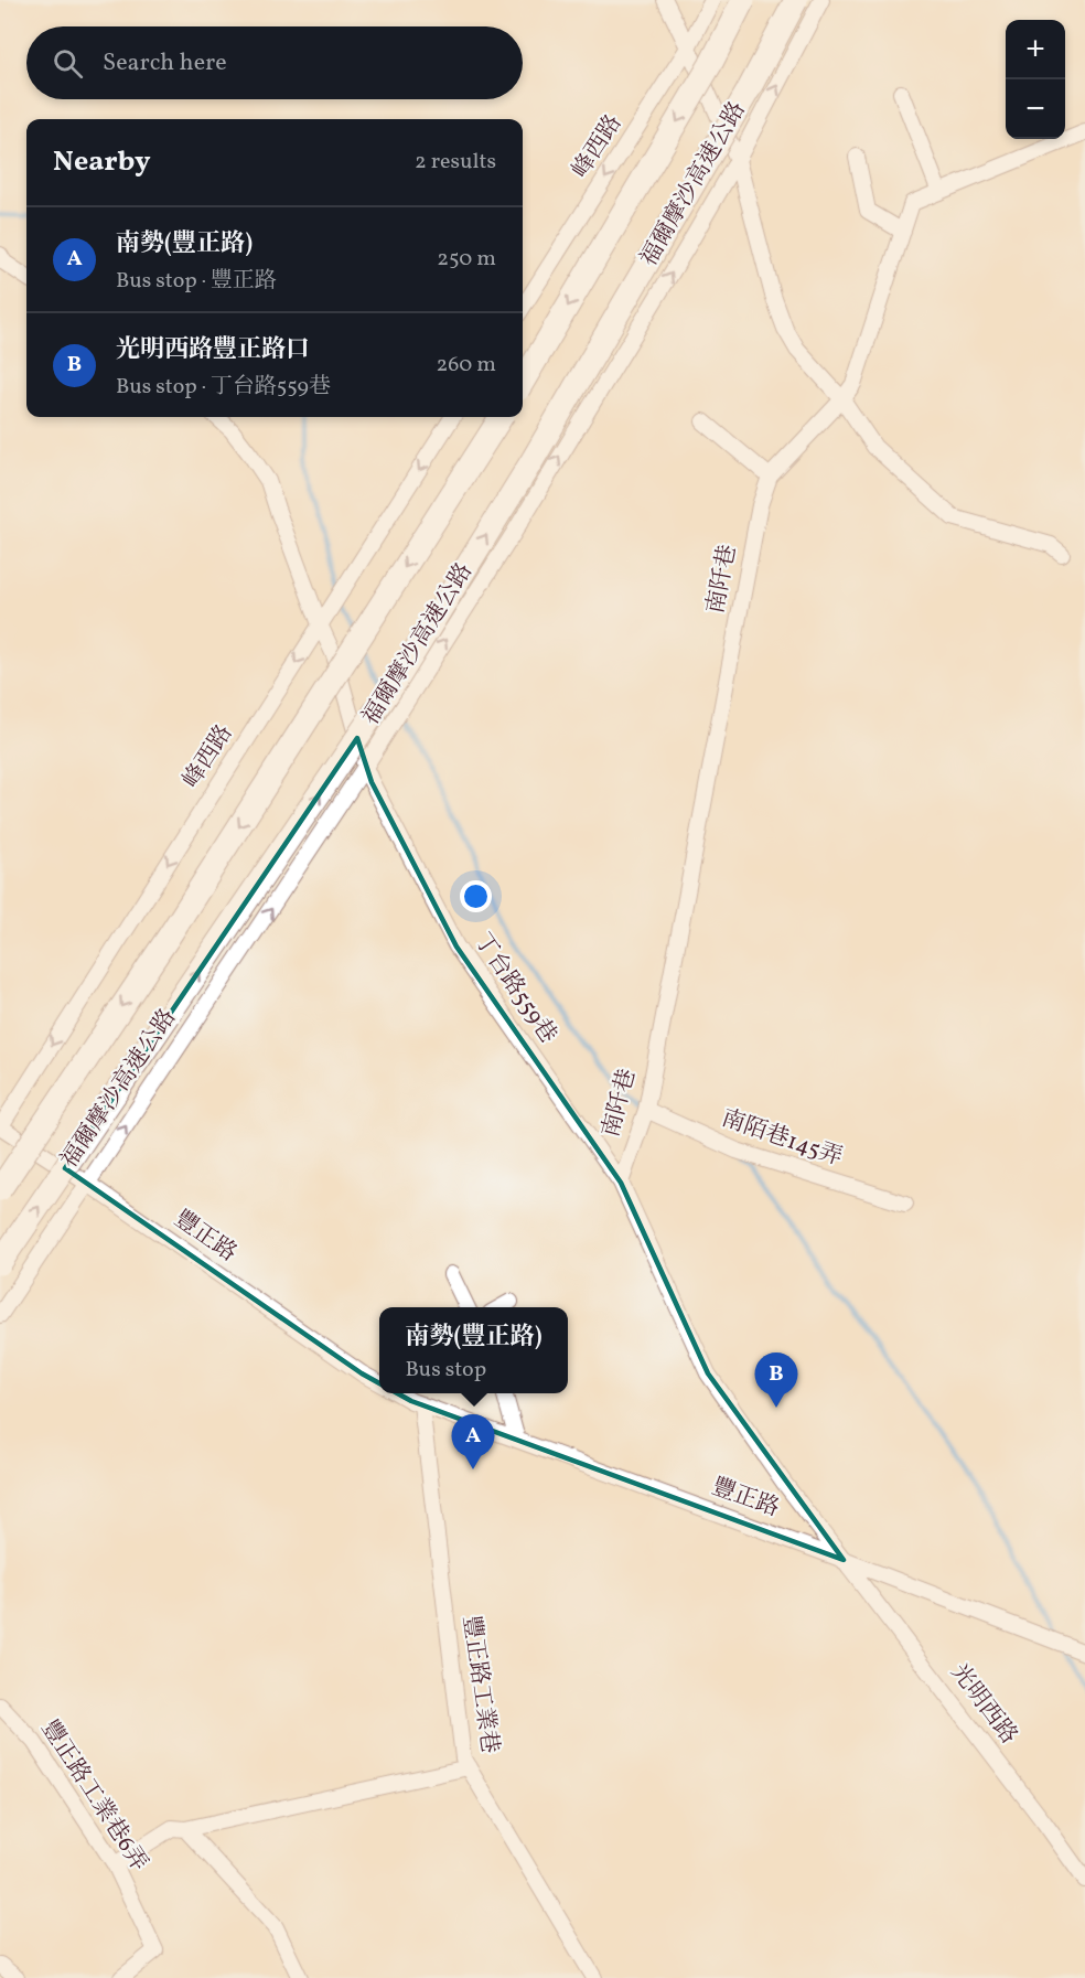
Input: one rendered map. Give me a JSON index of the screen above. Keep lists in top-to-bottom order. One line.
{"streets":{"highway":["福爾摩沙高速公路"],"street":["峰西路","南阡巷","丁台路559巷","南陌巷145弄","豐正路","豐正路工業巷","光明西路","豐正路工業巷6弄"]},"crossings":[["峰西路","丁台路559巷"],["峰西路","豐正路"],["南阡巷","丁台路559巷"],["南阡巷","南陌巷145弄"],["丁台路559巷","豐正路"],["丁台路559巷","光明西路"],["豐正路","豐正路工業巷"],["豐正路","光明西路"]],"page":{"map_buttons":["+","−"],"search":"Search here","heading":["Nearby","2 results"],"list":[{"mark":"A","name":"南勢(豐正路)","note":"Bus stop · 豐正路","value":"250 m"},{"mark":"B","name":"光明西路豐正路口","note":"Bus stop · 丁台路559巷","value":"260 m"}],"popup":["南勢(豐正路)","Bus stop"],"pins":["B","A"]}}
